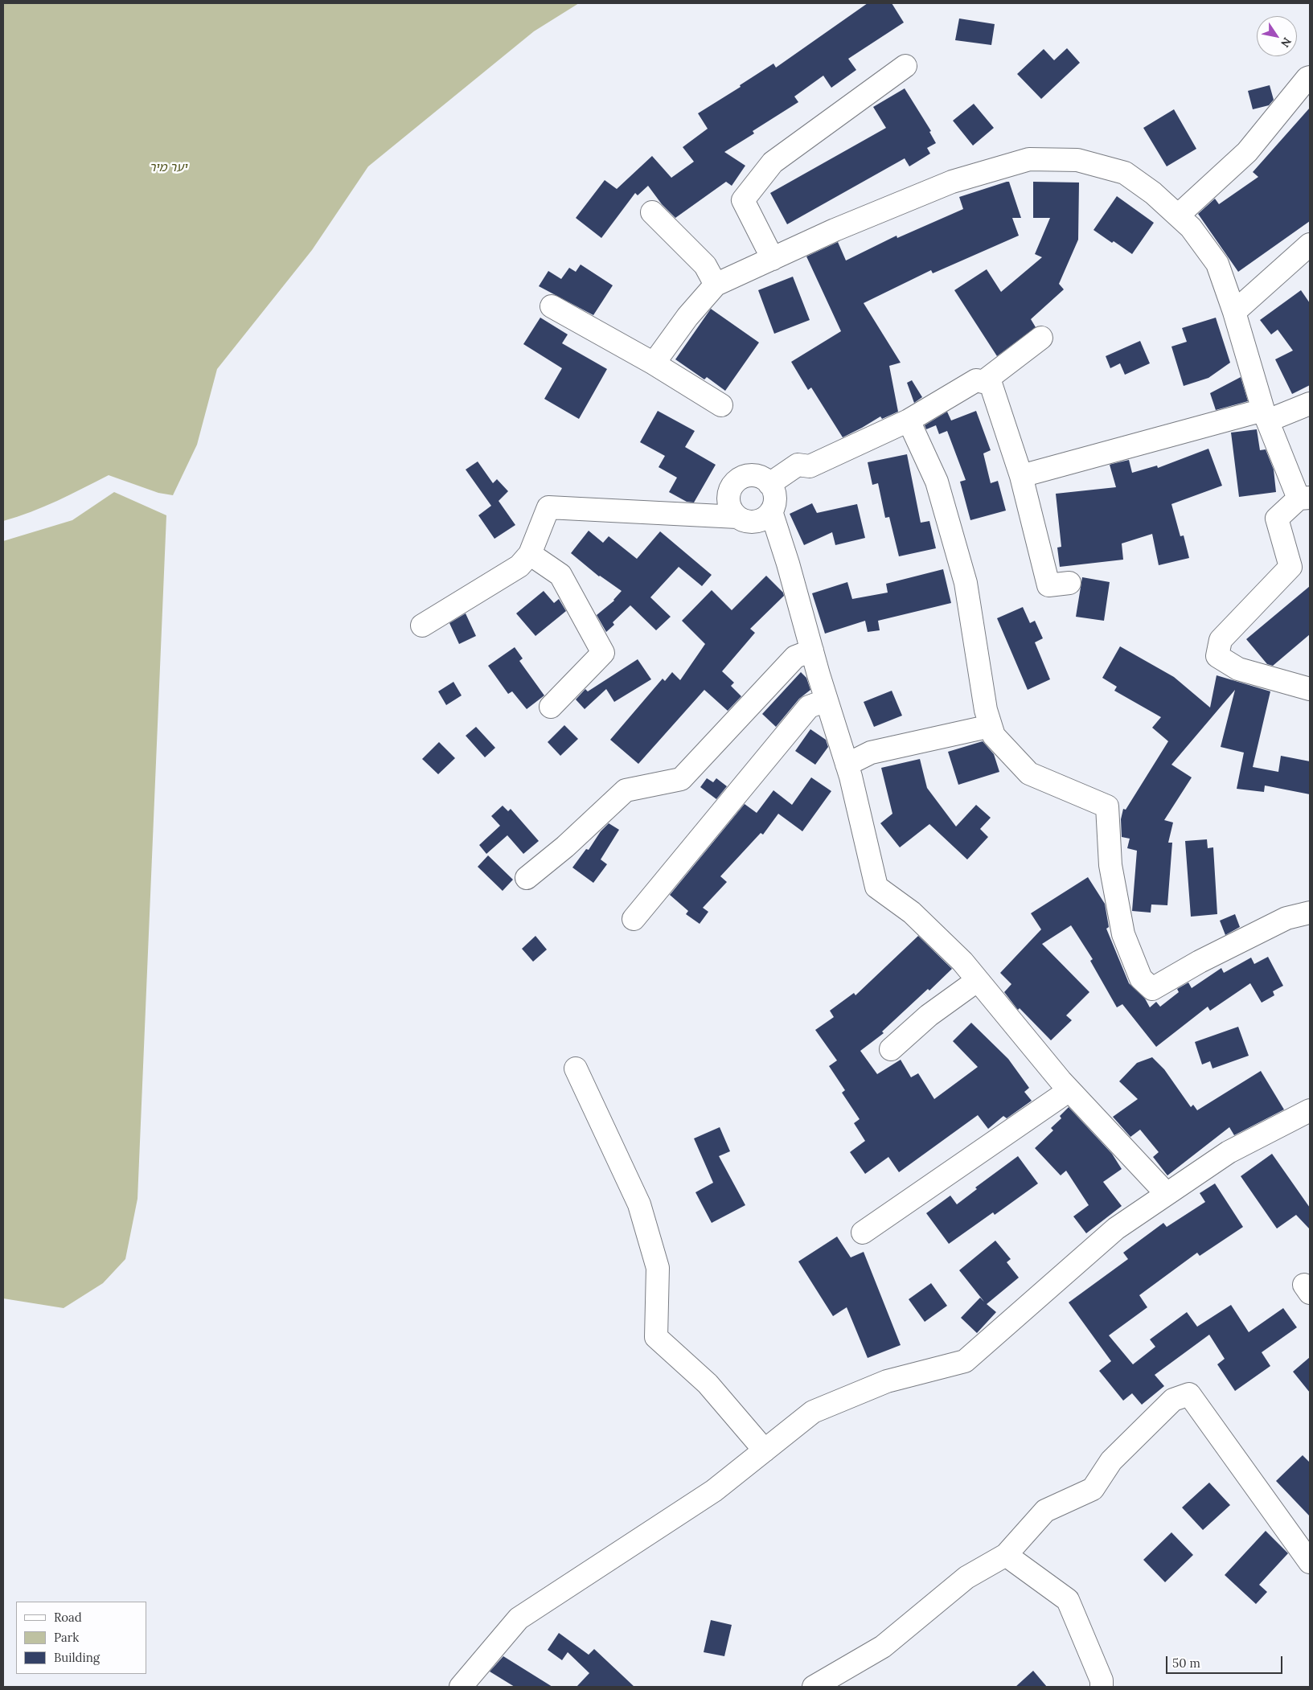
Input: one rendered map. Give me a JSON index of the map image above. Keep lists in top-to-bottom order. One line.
{"parks":["יער מיר"],"legend":["Road","Park","Building"],"scale_bar":"50 m","north":"bottom right"}
